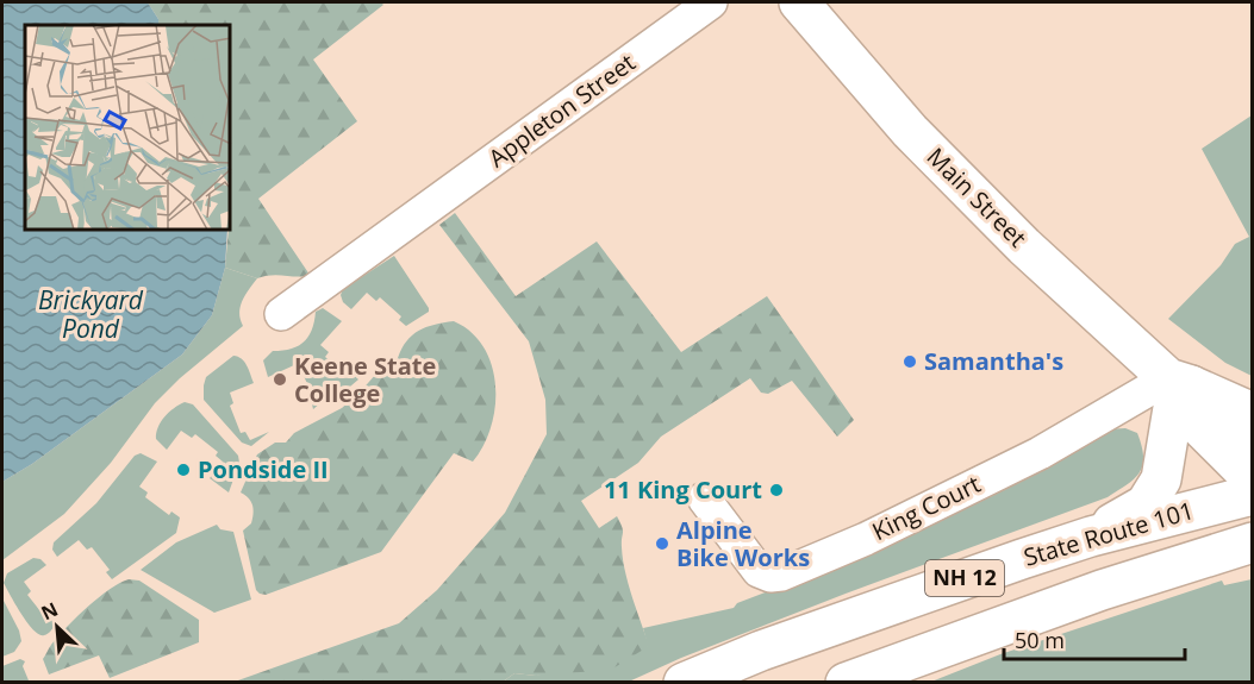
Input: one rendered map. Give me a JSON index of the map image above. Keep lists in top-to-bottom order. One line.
{"streets":{"main road":["Main Street","State Route 101","NH 12"],"street":["Appleton Street","King Court"]},"crossings":[["Main Street","King Court"]],"water":["Brickyard Pond"],"places":["Samantha's","Keene State College","Pondside II","11 King Court","Alpine Bike Works"],"scale_bar":"50 m","north":"top left"}
